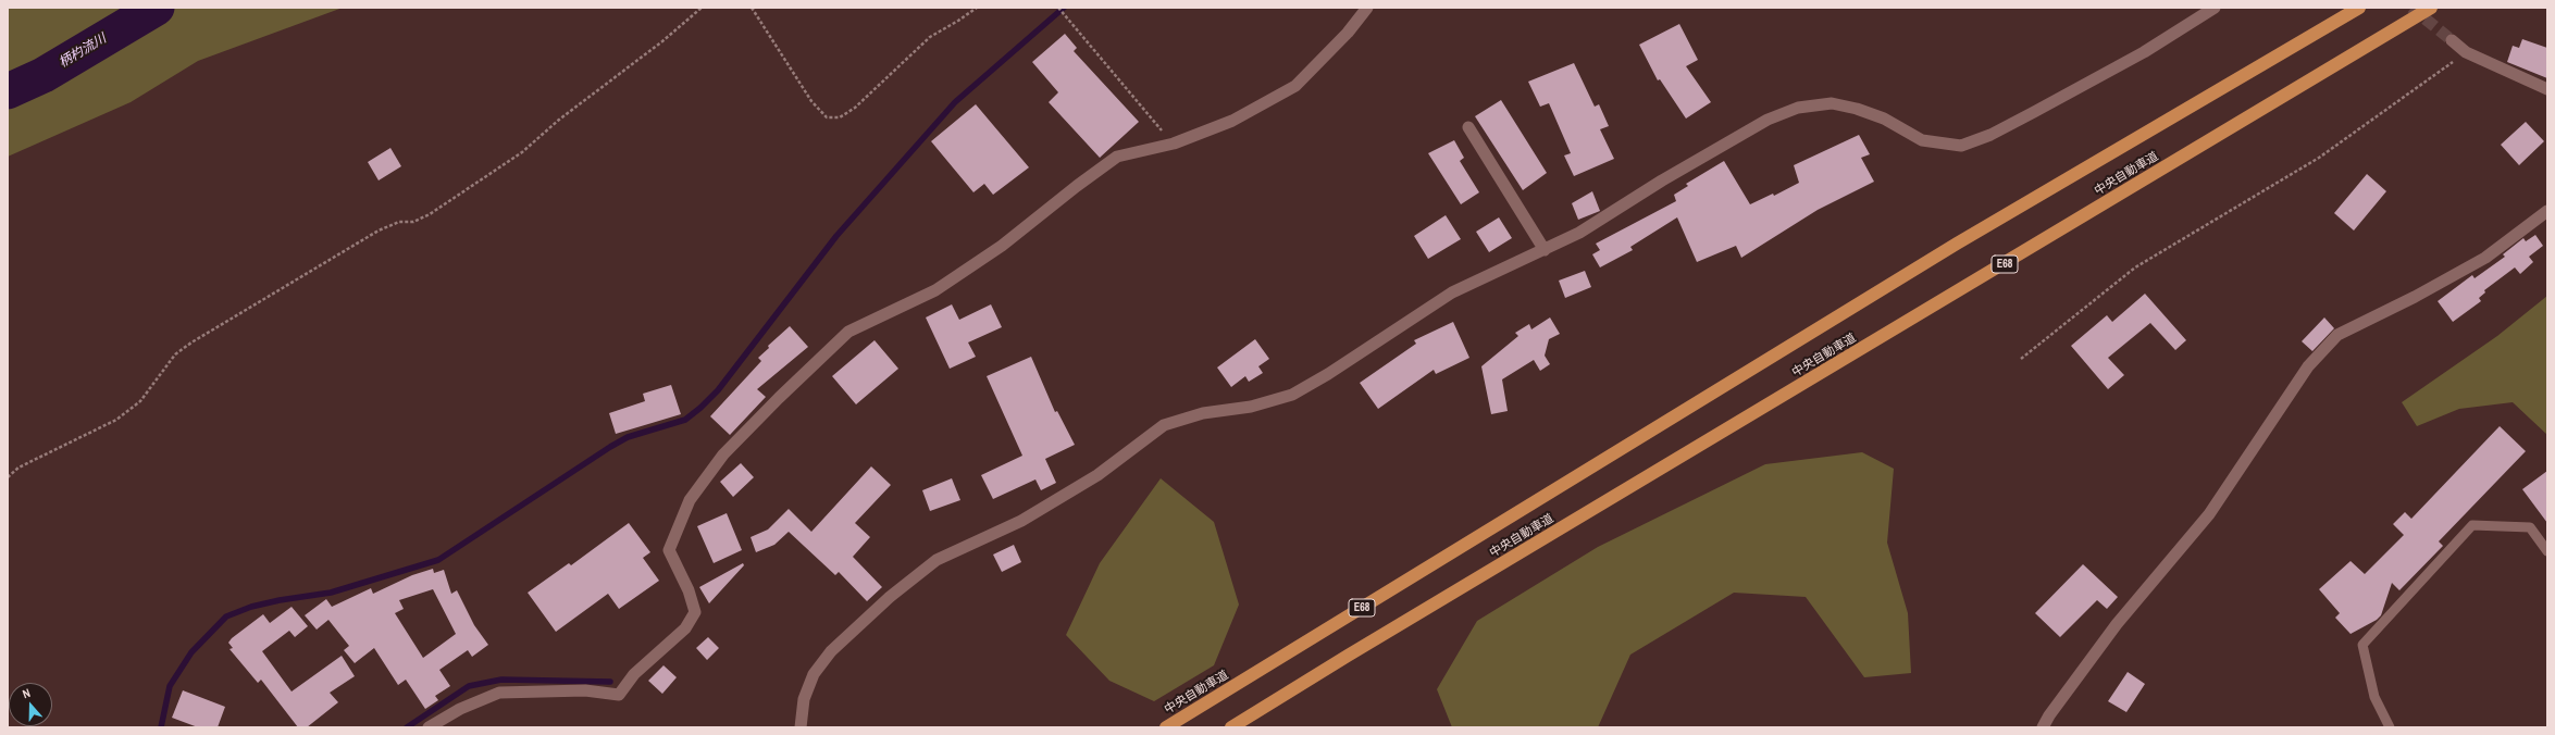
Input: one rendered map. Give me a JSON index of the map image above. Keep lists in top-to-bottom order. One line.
{"streets":{"highway":["中央自動車道","E68"]},"water":["柄杓流川"],"north":"top"}
